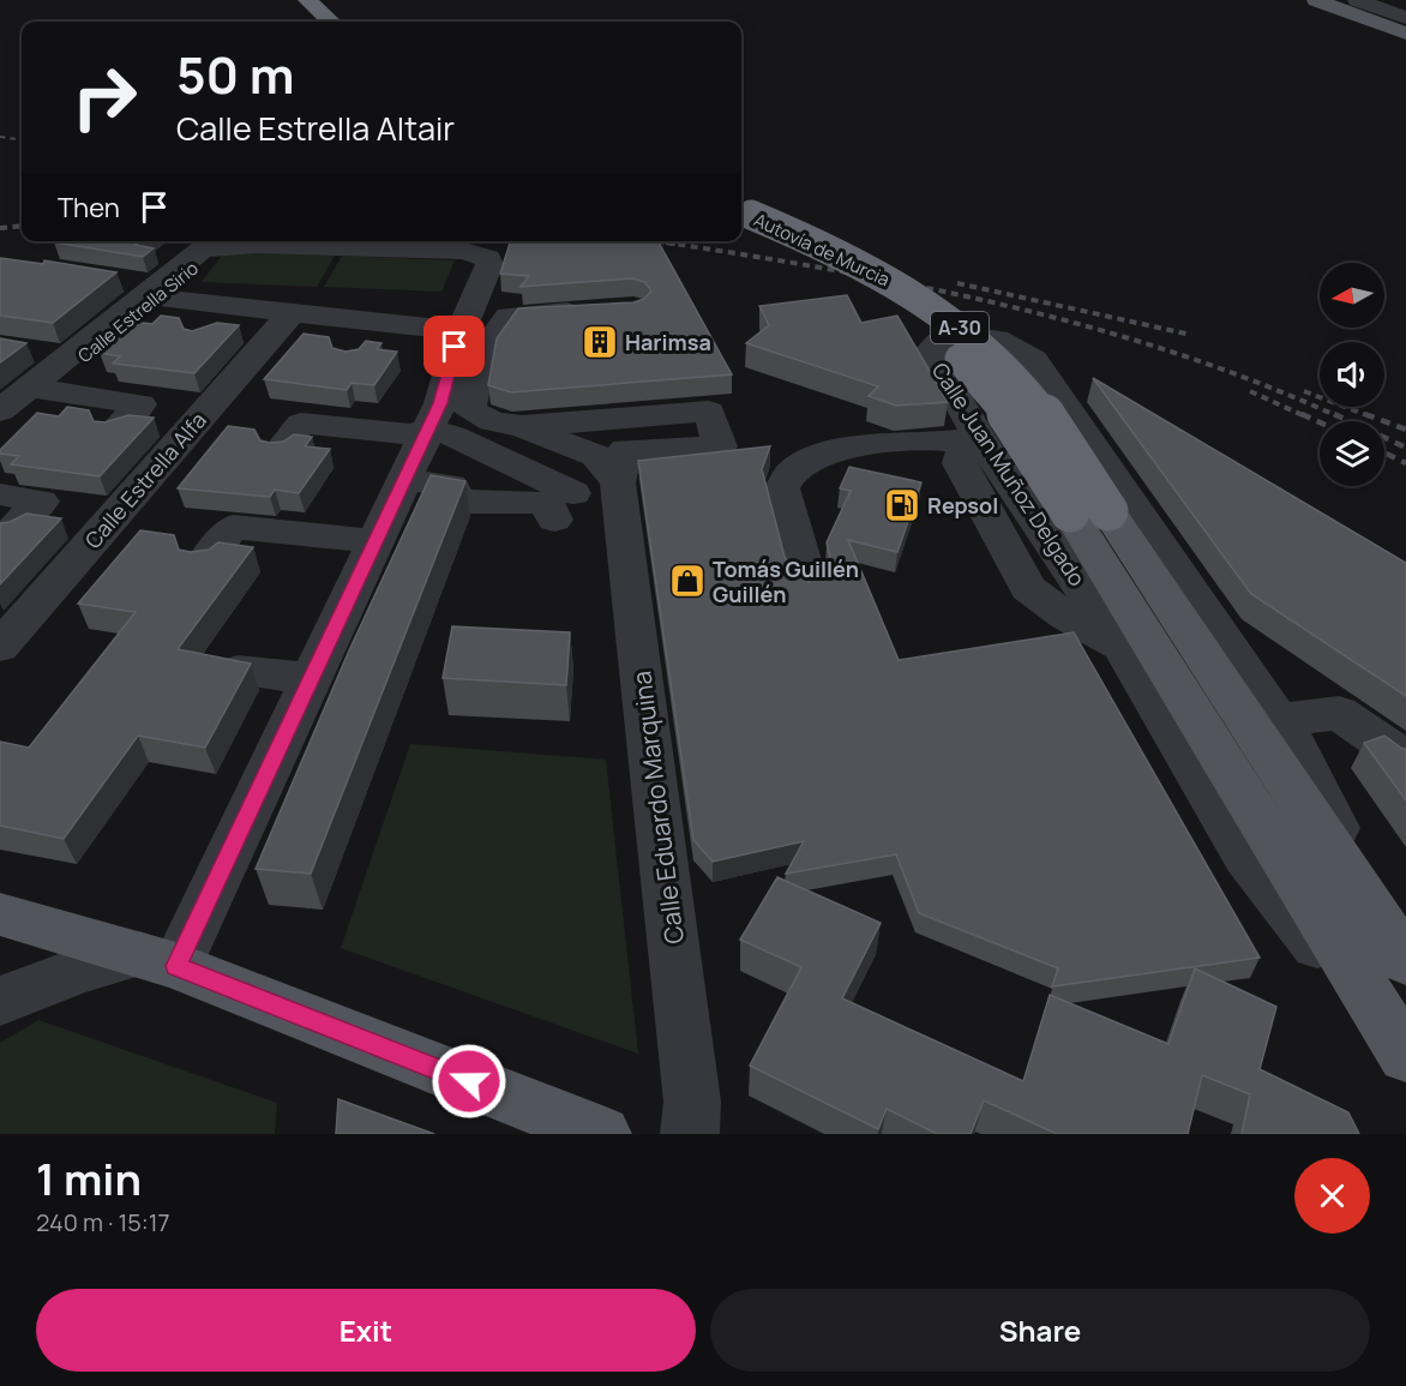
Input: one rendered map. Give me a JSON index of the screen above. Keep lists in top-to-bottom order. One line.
{"streets":{"highway":["Autovía de Murcia","A-30"],"main road":["Calle Juan Muñoz Delgado"],"street":["Calle Estrella Sirio","Calle Estrella Alfa","Calle Eduardo Marquina"]},"crossings":[["Autovía de Murcia","Calle Juan Muñoz Delgado"]],"places":{"building":["Harimsa"],"fuel station":["Repsol"],"shop":["Tomás Guillén Guillén"]},"north":"left","page":{"turn":["50 m","Calle Estrella Altair"],"then":"Then","heading":["1 min","240 m · 15:17"],"buttons":["Exit","Share"]}}
